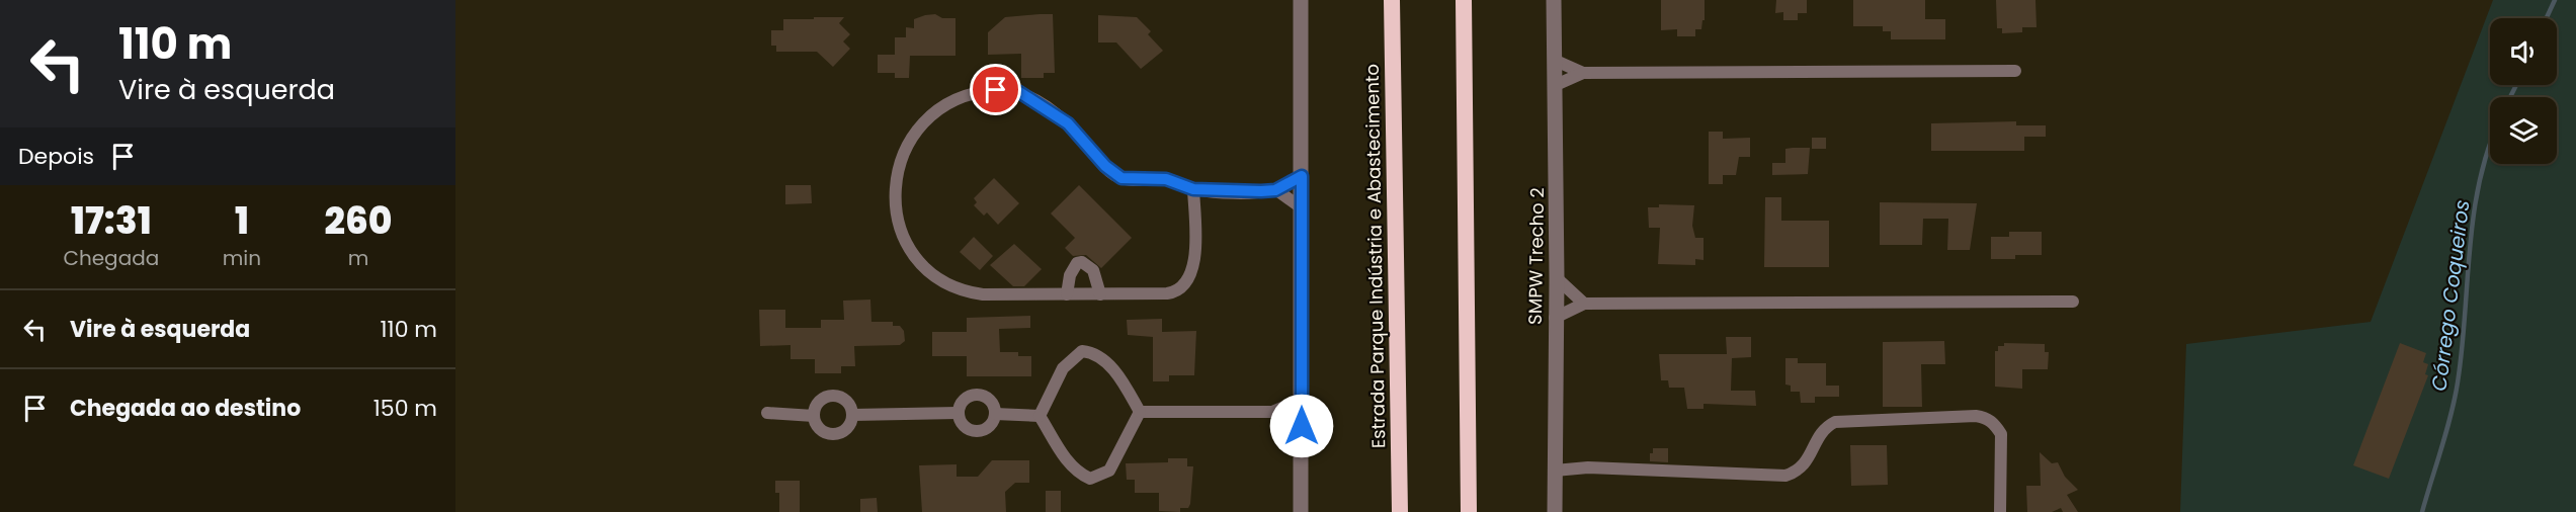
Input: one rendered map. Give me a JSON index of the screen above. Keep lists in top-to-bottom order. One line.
{"streets":{"highway":["Estrada Parque Indústria e Abastecimento"],"street":["SMPW Trecho 2"]},"water":["Córrego Coqueiros"],"page":{"turn":["110 m","Vire à esquerda"],"then":"Depois","eta":["17:31","Chegada","1","min","260","m"],"list":[{"name":"Vire à esquerda","value":"110 m"},{"name":"Chegada ao destino","value":"150 m"}]}}
